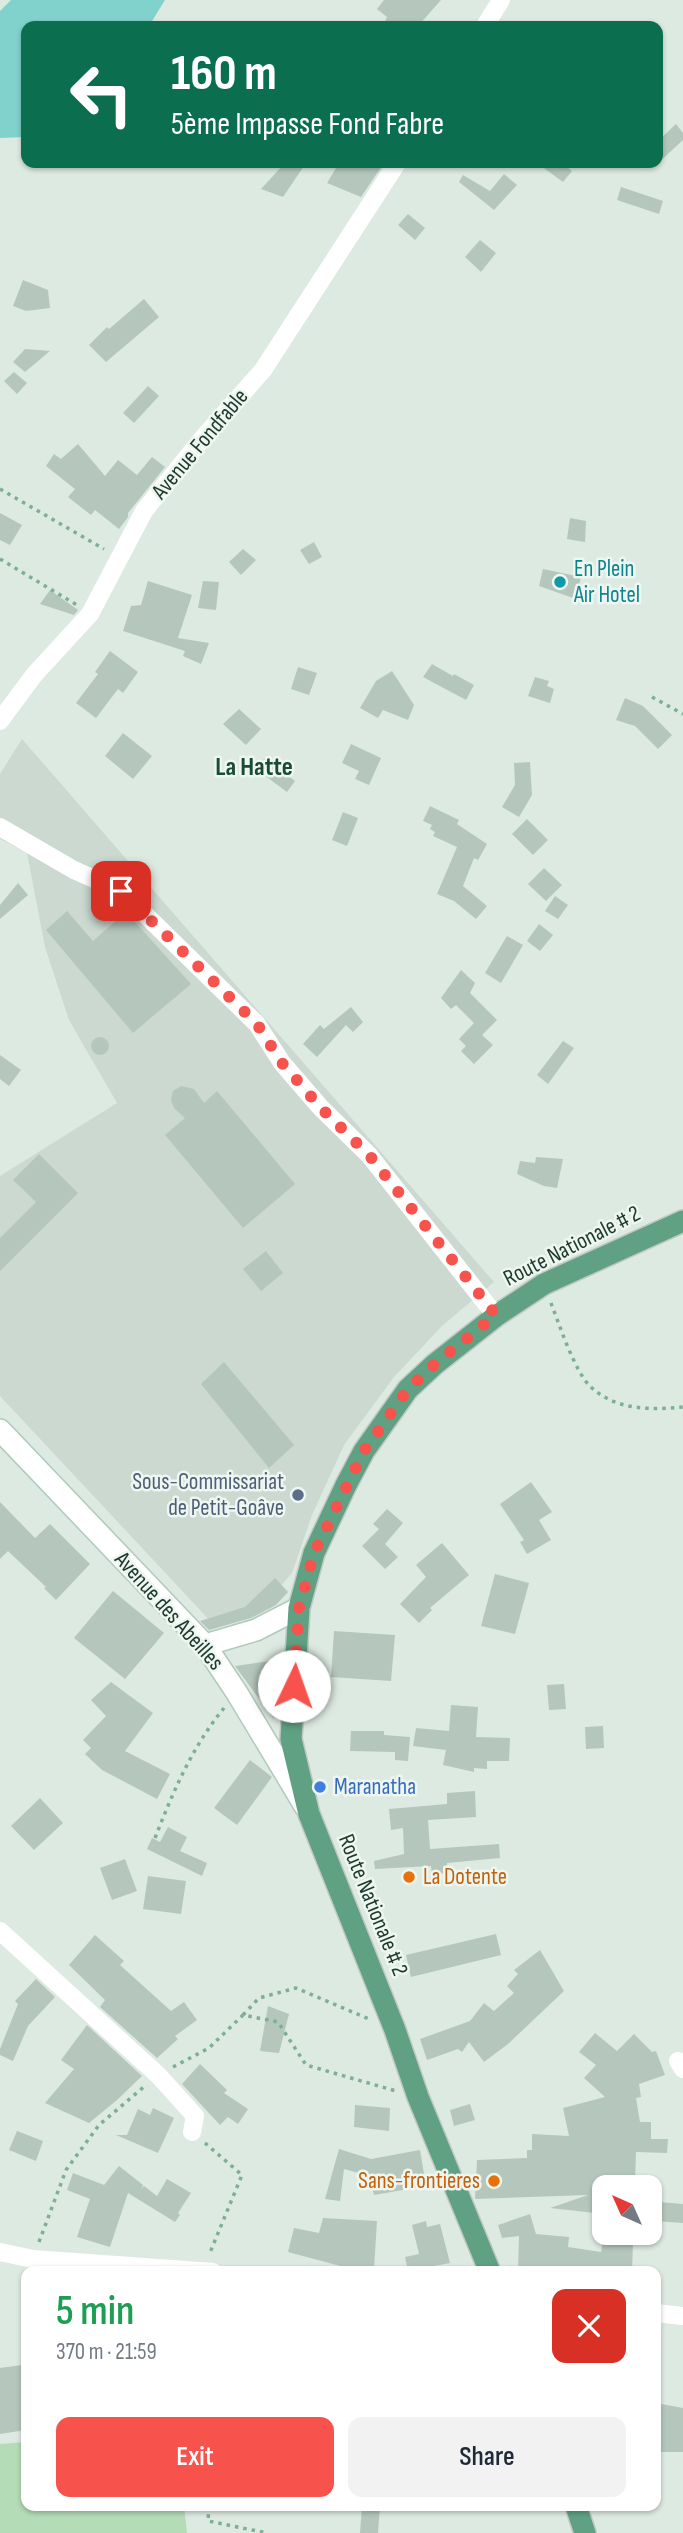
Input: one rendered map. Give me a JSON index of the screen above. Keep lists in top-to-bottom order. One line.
{"streets":{"main road":["Route Nationale # 2"],"street":["Avenue Fondfable","Avenue des Abeilles"]},"crossings":[["Route Nationale # 2","Avenue des Abeilles"]],"districts":["La Hatte"],"places":["En Plein Air Hotel","Sous-Commissariat de Petit-Goâve","Maranatha","La Dotente","Sans-frontieres"],"north":"top left","page":{"turn":["160 m","5ème Impasse Fond Fabre"],"heading":["5 min","370 m · 21:59"],"buttons":["Exit","Share"]}}
